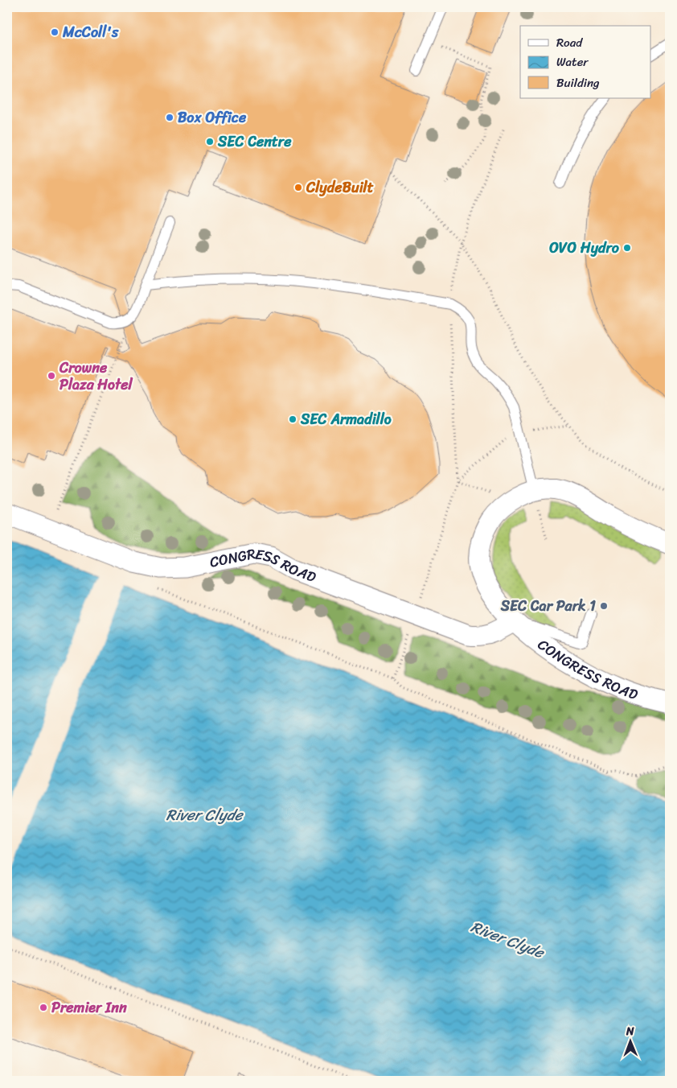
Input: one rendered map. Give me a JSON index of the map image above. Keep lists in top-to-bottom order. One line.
{"streets":{"street":["CONGRESS ROAD"]},"water":["River Clyde"],"places":["McColl's","Box Office","SEC Centre","ClydeBuilt","OVO Hydro","Crowne Plaza Hotel","SEC Armadillo","SEC Car Park 1","Premier Inn"],"legend":["Road","Water","Building"],"north":"top"}
